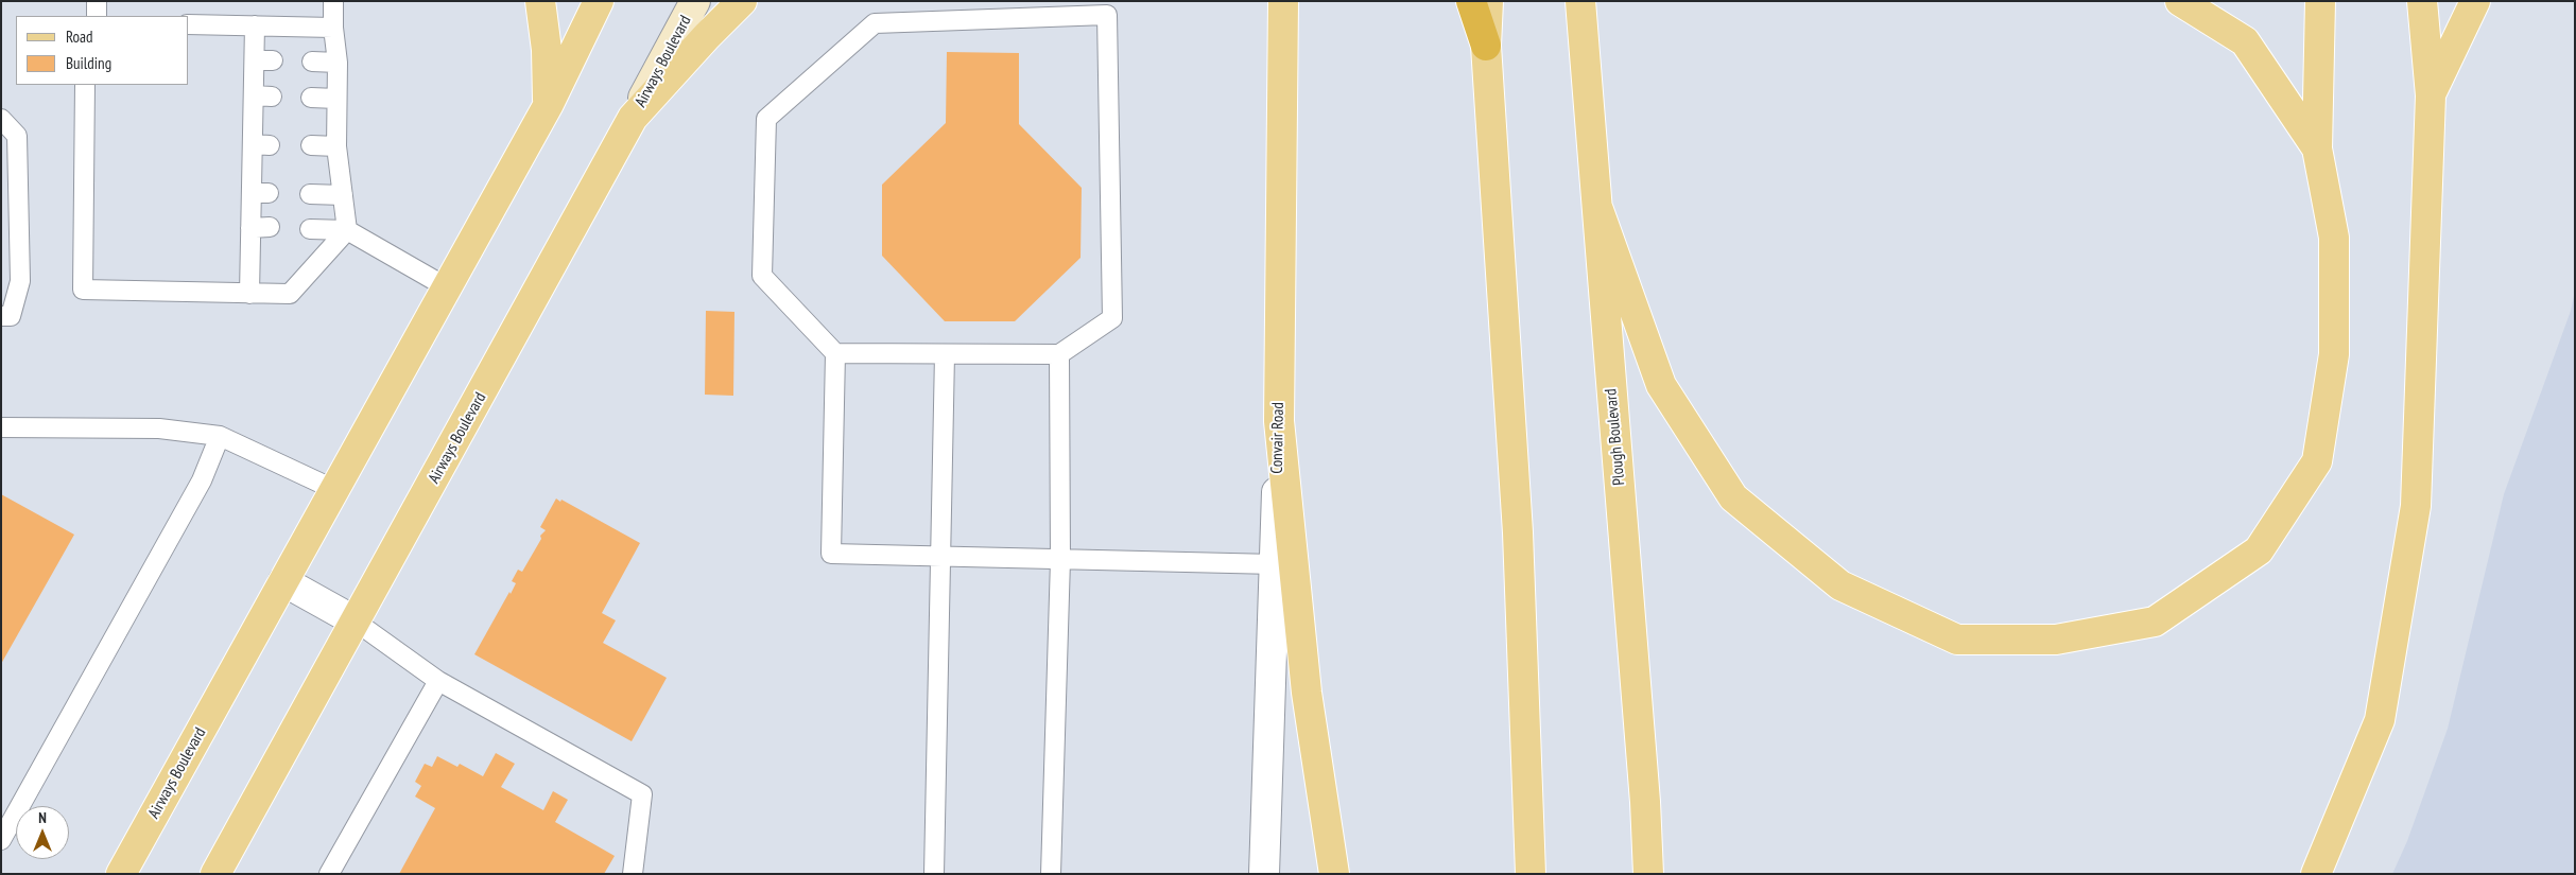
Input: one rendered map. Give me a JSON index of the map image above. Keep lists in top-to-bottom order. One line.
{"streets":{"main road":["Airways Boulevard","Plough Boulevard","Convair Road"]},"legend":["Road","Building"],"north":"top"}
